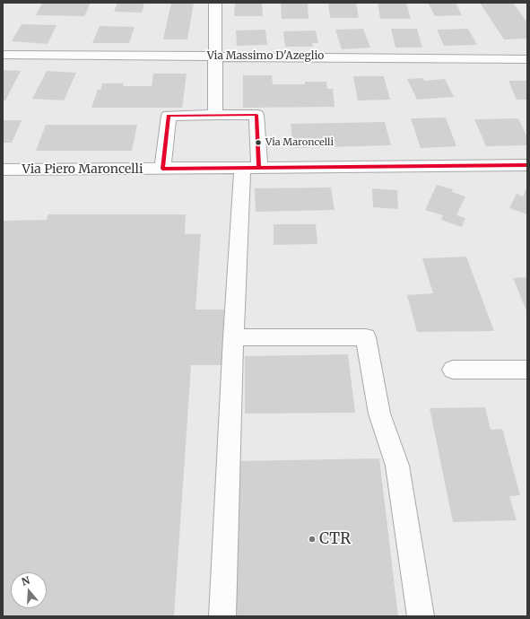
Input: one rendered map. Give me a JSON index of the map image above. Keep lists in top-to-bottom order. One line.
{"streets":{"street":["Via Massimo D'Azeglio","Via Piero Maroncelli"]},"places":["Via Maroncelli","CTR"],"north":"top"}
